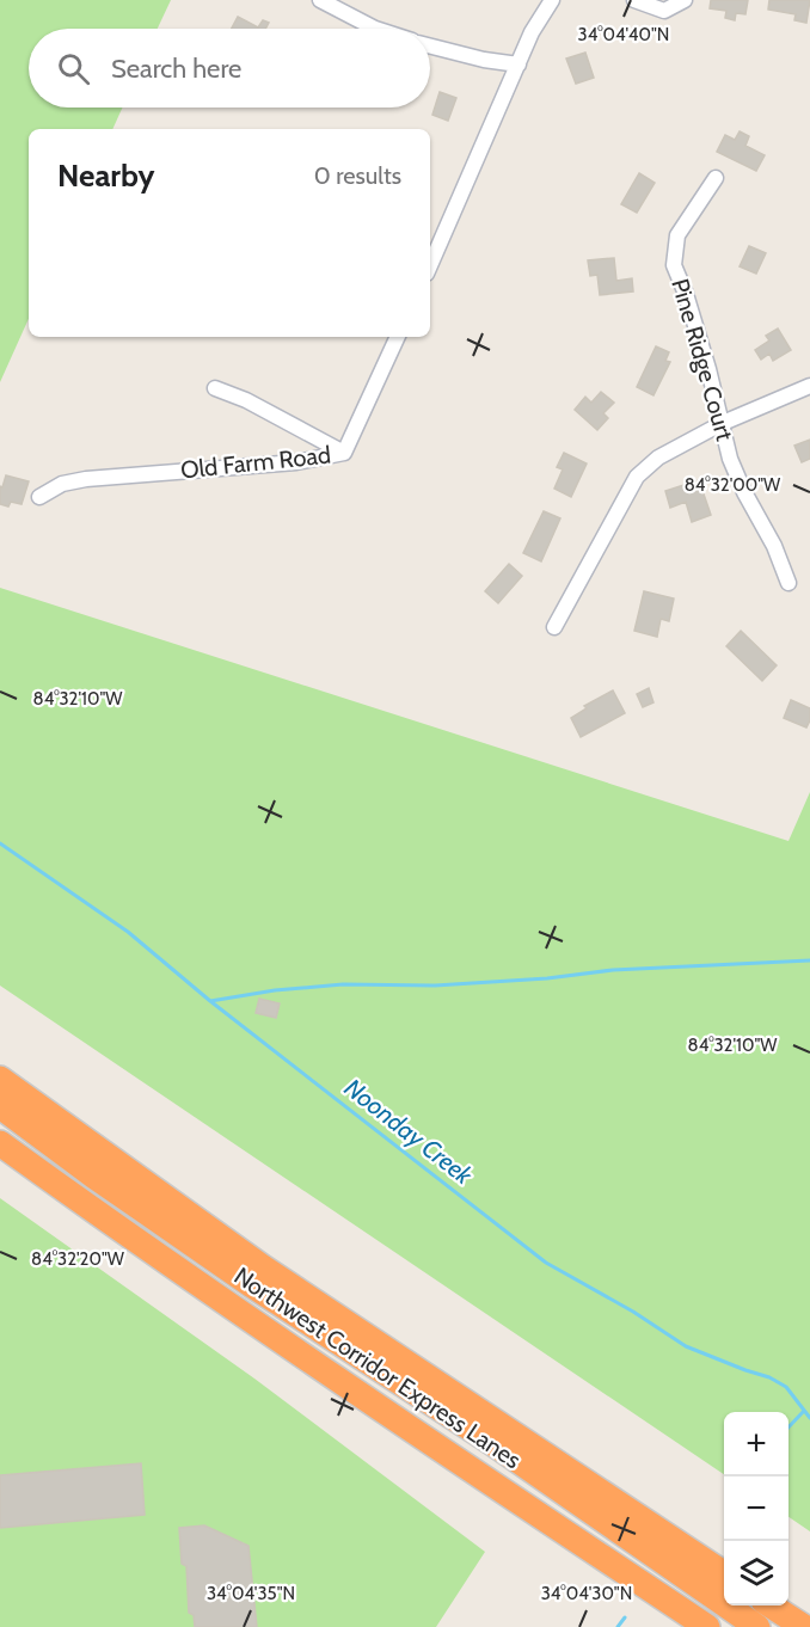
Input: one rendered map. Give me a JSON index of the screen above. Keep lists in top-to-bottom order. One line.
{"streets":{"highway":["Northwest Corridor Express Lanes"],"street":["Pine Ridge Court","Old Farm Road"]},"water":["Noonday Creek"],"page":{"search":"Search here","heading":["Nearby","0 results"],"map_buttons":["+","−"]},"coordinates":["34°04'40\"N","84°32'00\"W","84°32'10\"W","84°32'20\"W","34°04'35\"N","34°04'30\"N"]}
